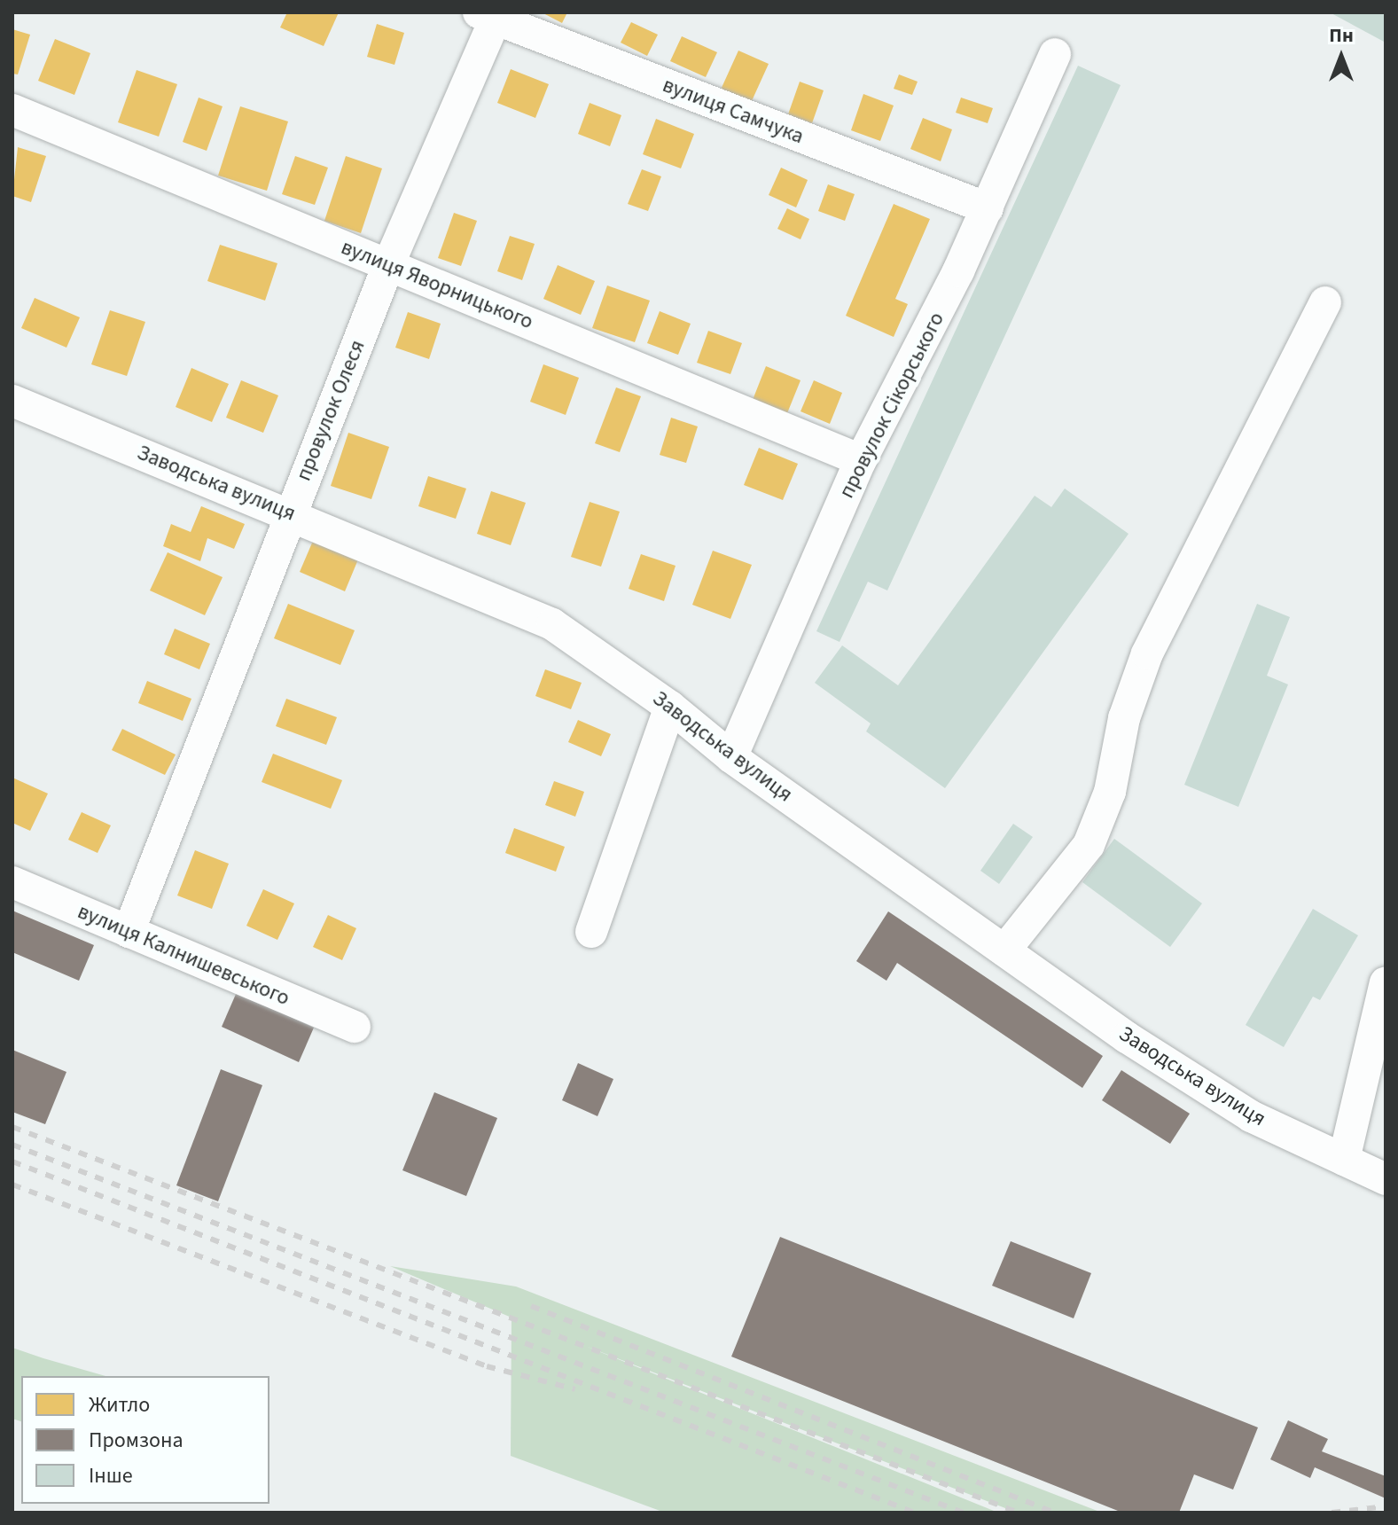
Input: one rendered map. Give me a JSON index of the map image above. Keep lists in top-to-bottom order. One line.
{"streets":{"street":["вулиця Самчука","вулиця Яворницького","провулок Сікорського","провулок Олеся","Заводська вулиця","вулиця Калнишевського"]},"crossings":[["вулиця Самчука","провулок Сікорського"],["вулиця Самчука","провулок Олеся"],["вулиця Яворницького","провулок Сікорського"],["вулиця Яворницького","провулок Олеся"],["провулок Сікорського","Заводська вулиця"],["провулок Олеся","Заводська вулиця"],["провулок Олеся","вулиця Калнишевського"]],"legend":["Житло","Промзона","Інше"],"north":"top"}
